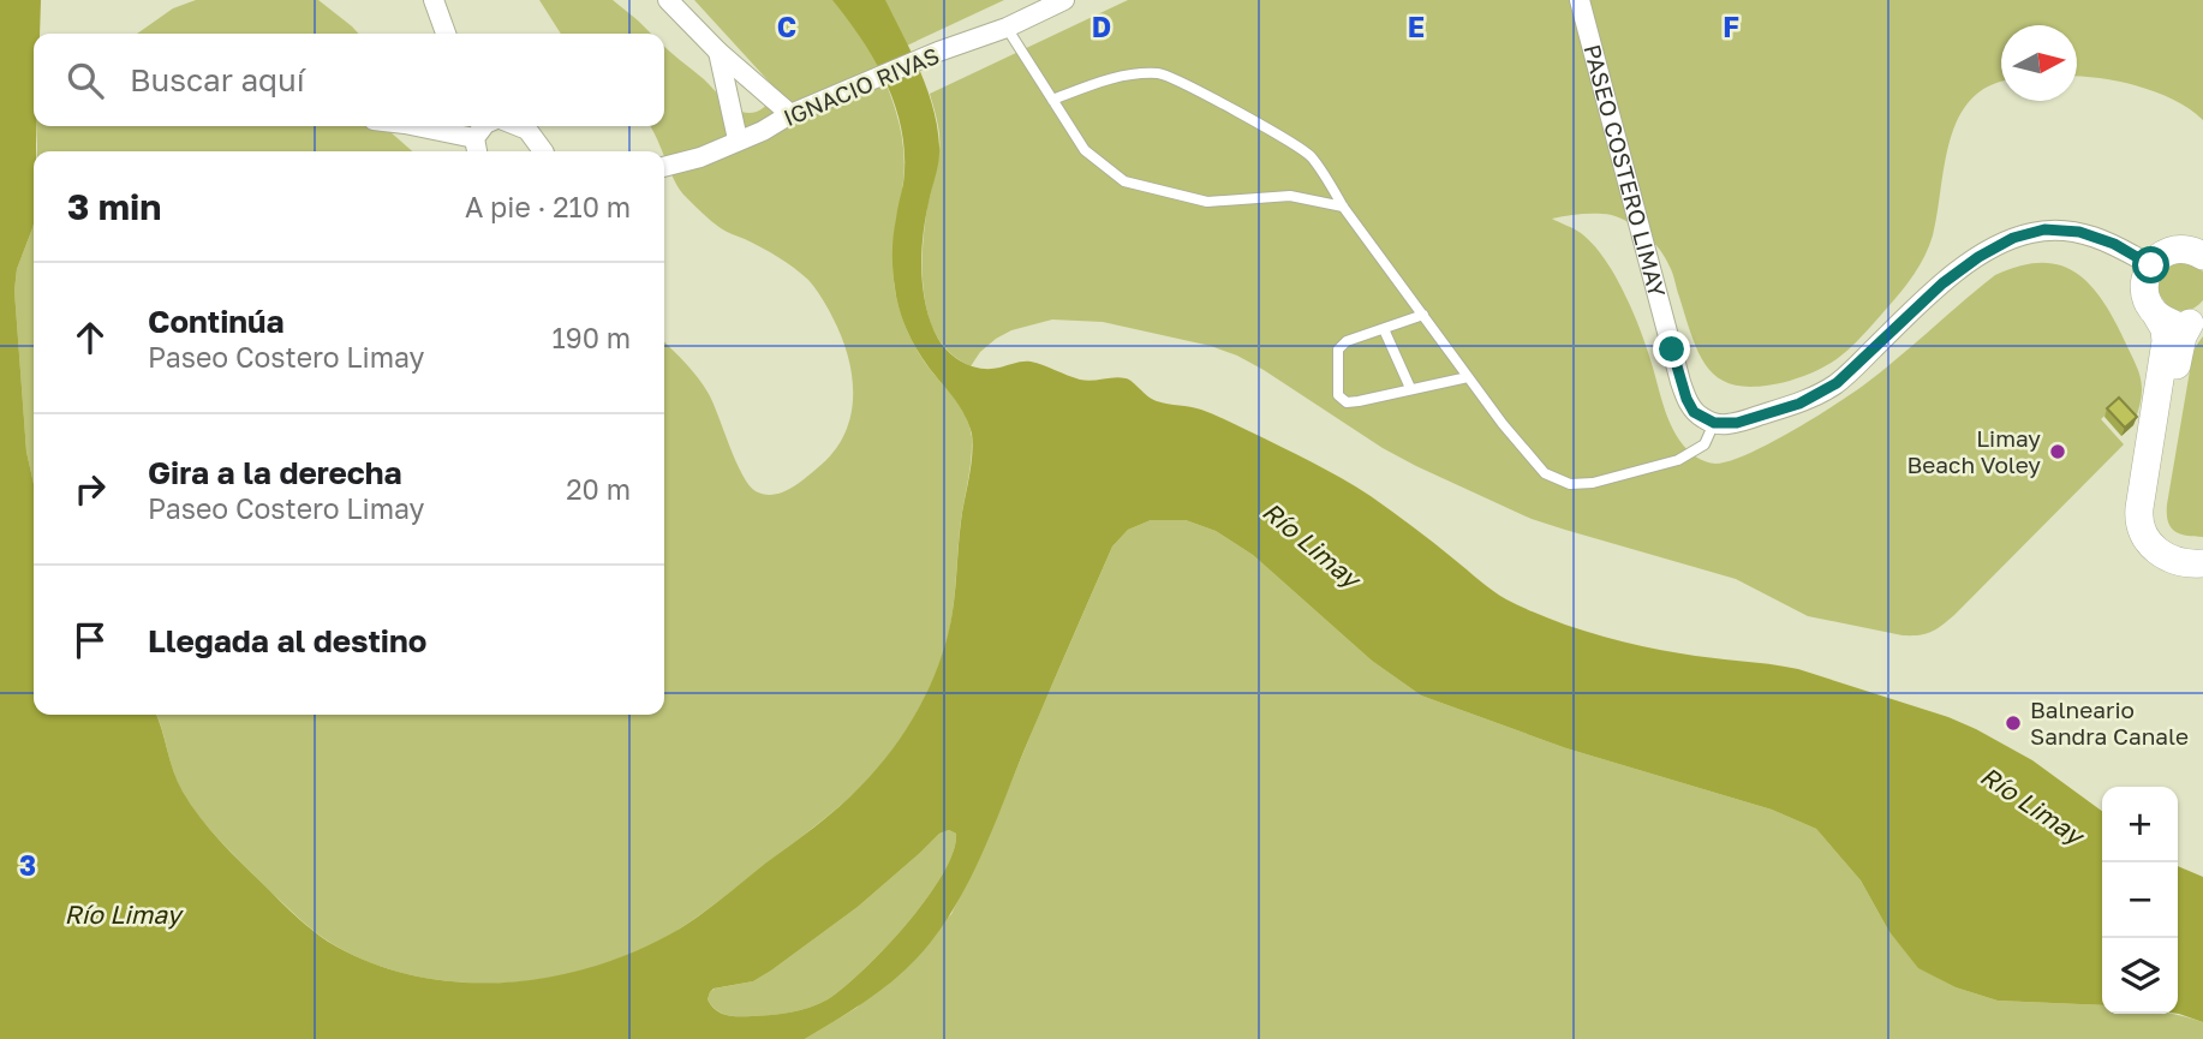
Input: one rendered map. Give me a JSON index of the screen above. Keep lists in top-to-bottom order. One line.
{"streets":{"street":["IGNACIO RIVAS","PASEO COSTERO LIMAY"]},"water":["Río Limay"],"places":["Limay Beach Voley","Balneario Sandra Canale"],"north":"right","page":{"search":"Buscar aquí","heading":["3 min","A pie · 210 m"],"list":[["Continúa","Paseo Costero Limay","190 m"],["Gira a la derecha","Paseo Costero Limay","20 m"],"Llegada al destino"],"map_buttons":["+","−"]},"grid":{"columns":["C","D","E","F"],"rows":["3"]}}
